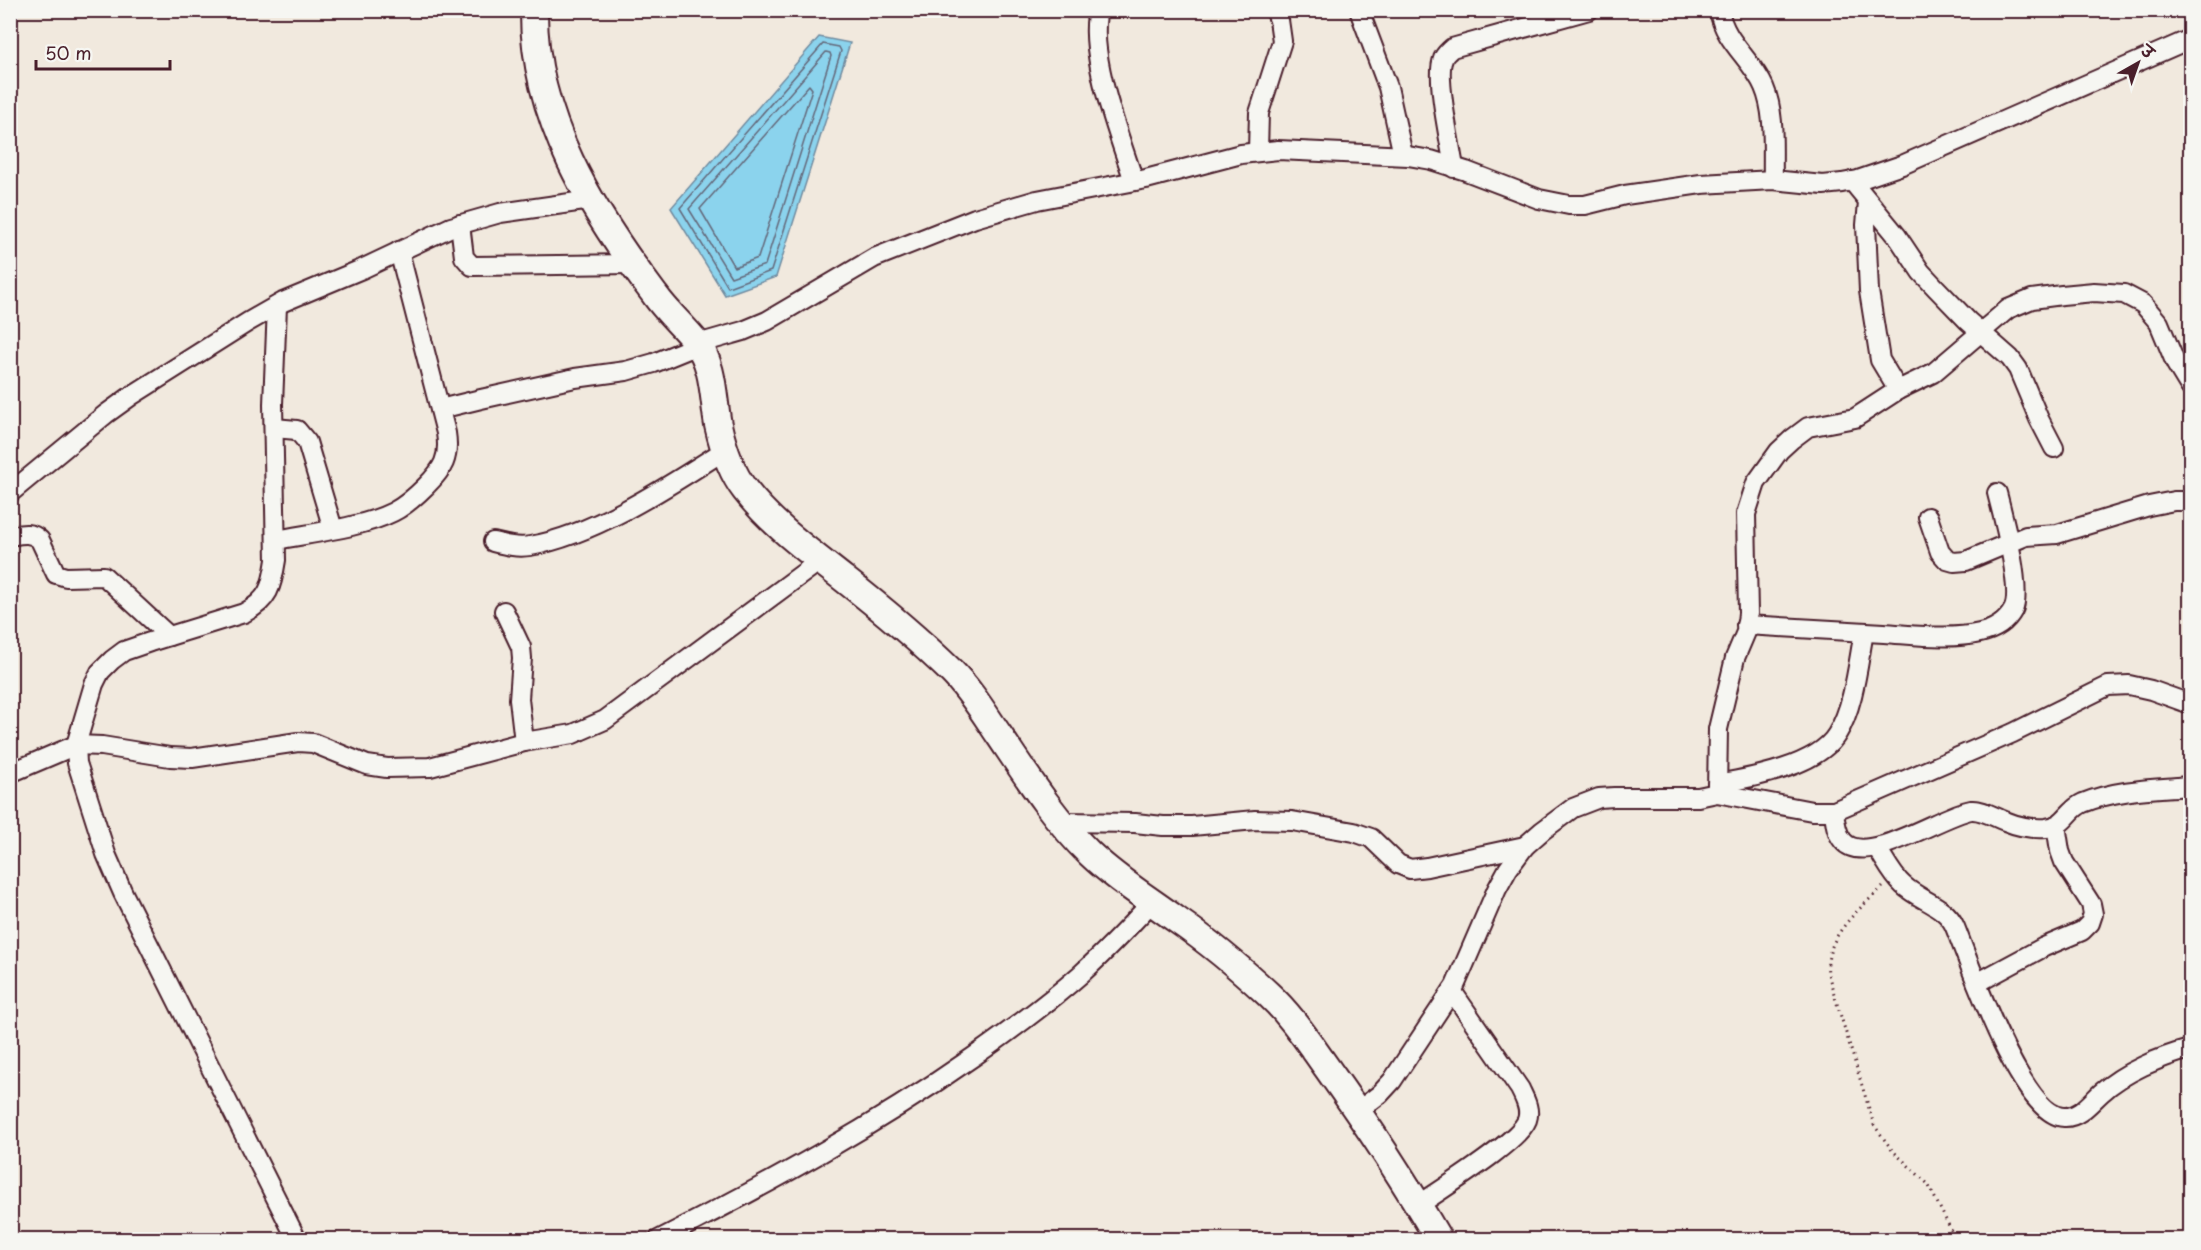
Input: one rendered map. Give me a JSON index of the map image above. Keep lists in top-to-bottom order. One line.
{"scale_bar":"50 m","north":"top right"}
